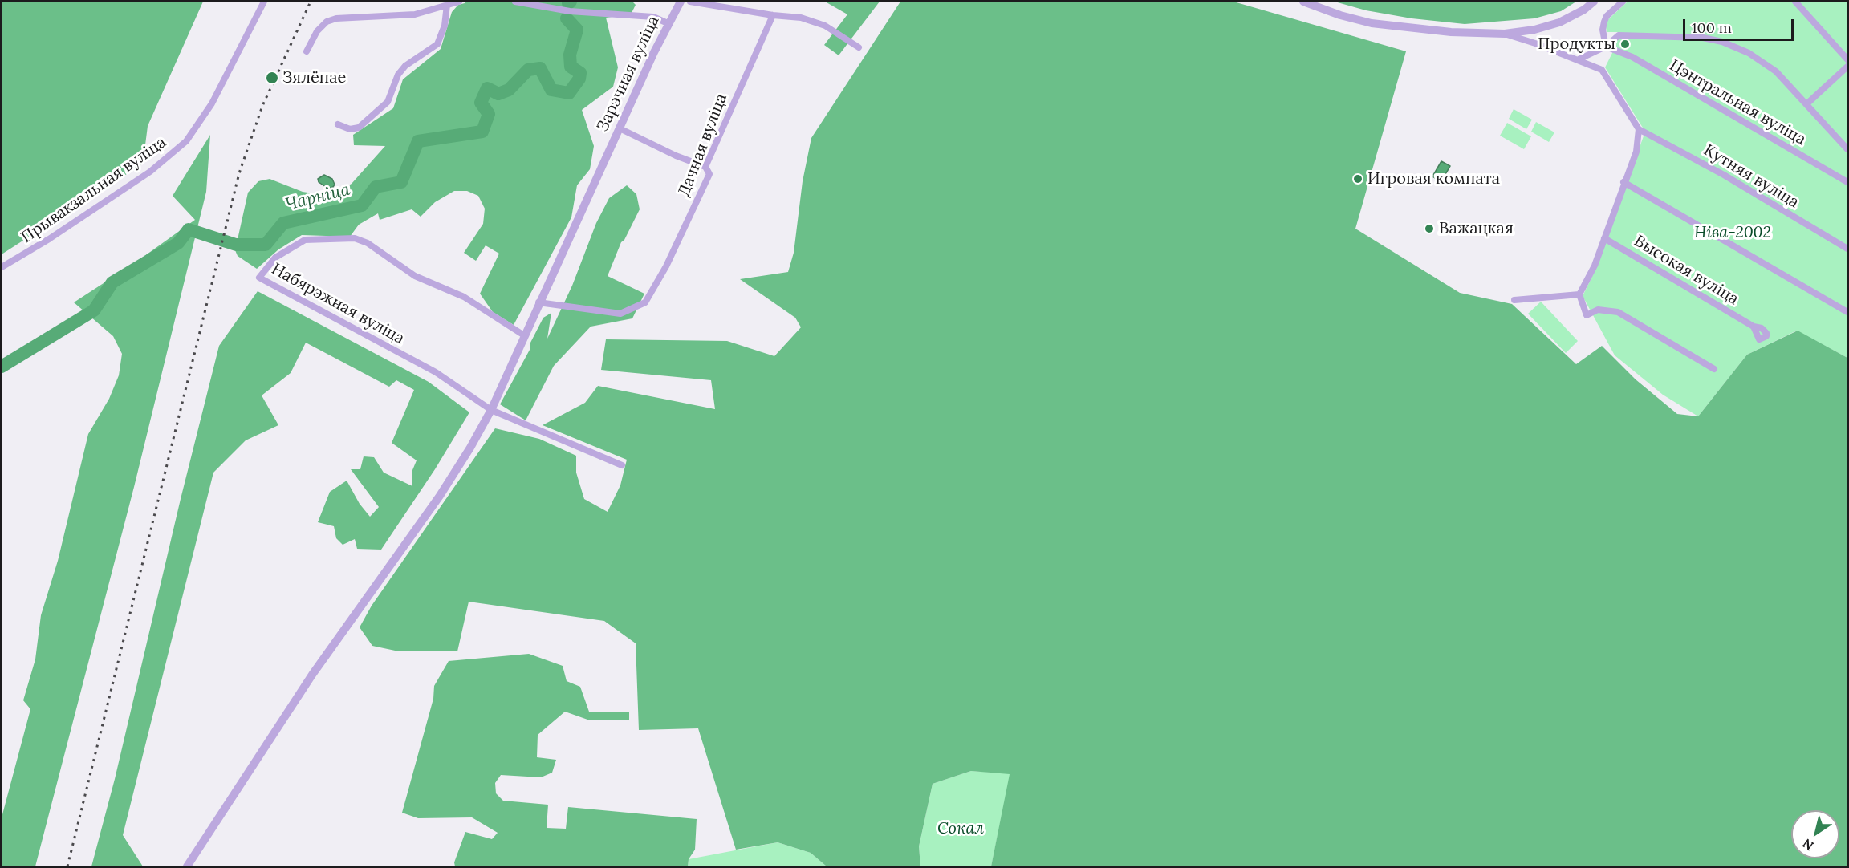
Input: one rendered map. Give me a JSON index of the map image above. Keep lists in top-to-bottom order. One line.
{"streets":{"street":["Зарэчная вуліца","Цэнтральная вуліца","Дачная вуліца","Кутняя вуліца","Прывакзальная вуліца","Высокая вуліца","Набярэжная вуліца"]},"crossings":[["Зарэчная вуліца","Дачная вуліца"],["Зарэчная вуліца","Набярэжная вуліца"]],"water":["Чарніца"],"parks":["Ніва-2002","Сокал"],"places":["Продукты","Зялёнае","Игровая комната","Важацкая"],"scale_bar":"100 m","north":"bottom left"}
